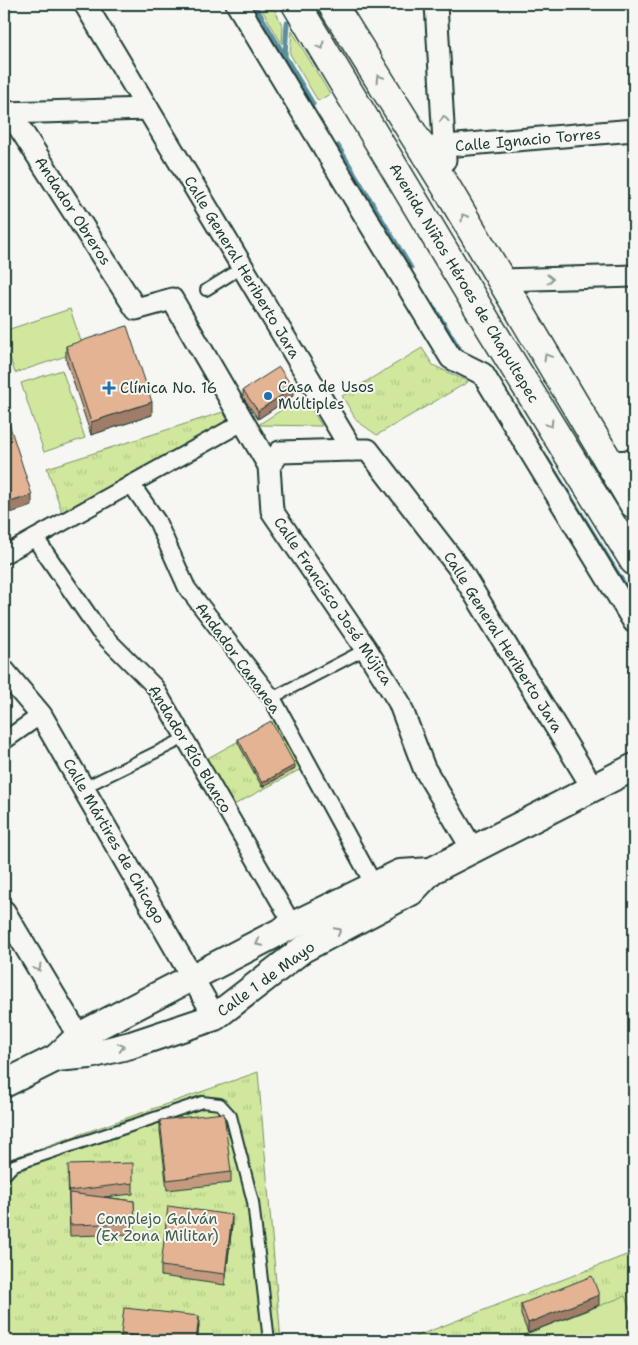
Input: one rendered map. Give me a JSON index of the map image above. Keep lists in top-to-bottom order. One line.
{"streets":{"main road":["Avenida Niños Héroes de Chapultepec"],"street":["Calle Ignacio Torres","Andador Obreros","Calle General Heriberto Jara","Calle Francisco José Mújica","Andador Cananea","Andador Río Blanco","Calle Mártires de Chicago","Calle 1 de Mayo"]},"crossings":[["Andador Obreros","Calle Francisco José Mújica"],["Calle General Heriberto Jara","Calle 1 de Mayo"],["Calle Francisco José Mújica","Calle 1 de Mayo"],["Andador Cananea","Calle 1 de Mayo"],["Andador Río Blanco","Calle 1 de Mayo"],["Calle Mártires de Chicago","Calle 1 de Mayo"]],"parks":["Complejo Galván (Ex Zona Militar)"],"places":{"health":["Clínica No. 16"],"other":["Casa de Usos Múltiples"]}}
